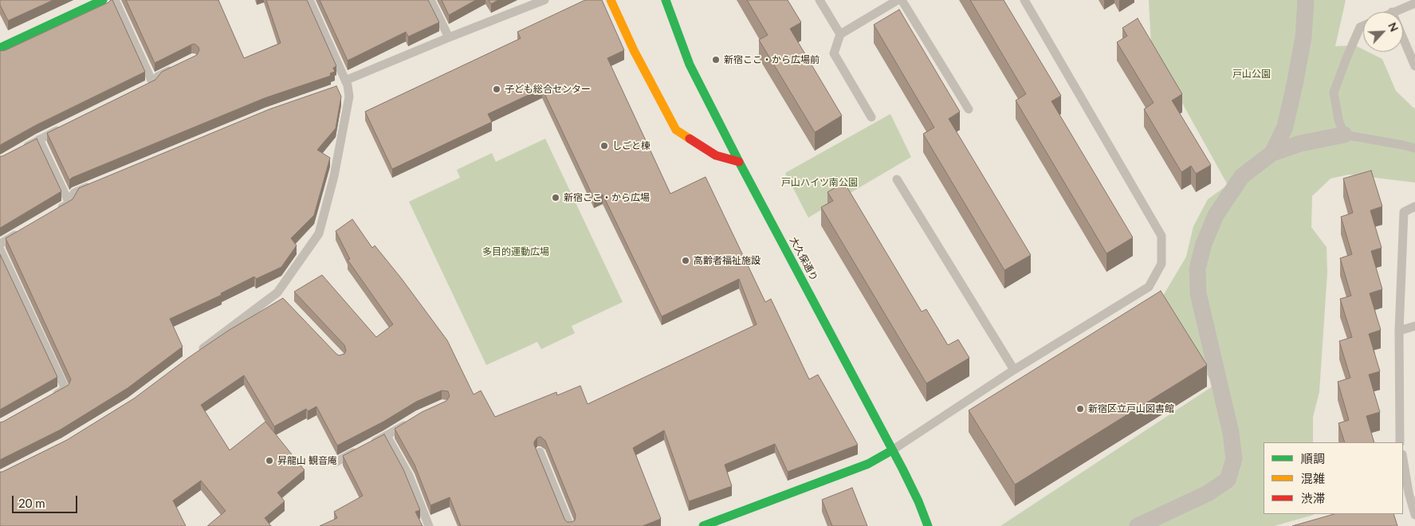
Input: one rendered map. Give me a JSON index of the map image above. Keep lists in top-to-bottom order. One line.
{"streets":{"main road":["大久保通り"]},"parks":["戸山公園","戸山ハイツ南公園","多目的運動広場"],"places":["新宿ここ・から広場前","子ども総合センター","しごと棟","新宿ここ・から広場","高齢者福祉施設","新宿区立戸山図書館","昇龍山 観音庵"],"legend":["順調","混雑","渋滞"],"scale_bar":"20 m","north":"top right"}
